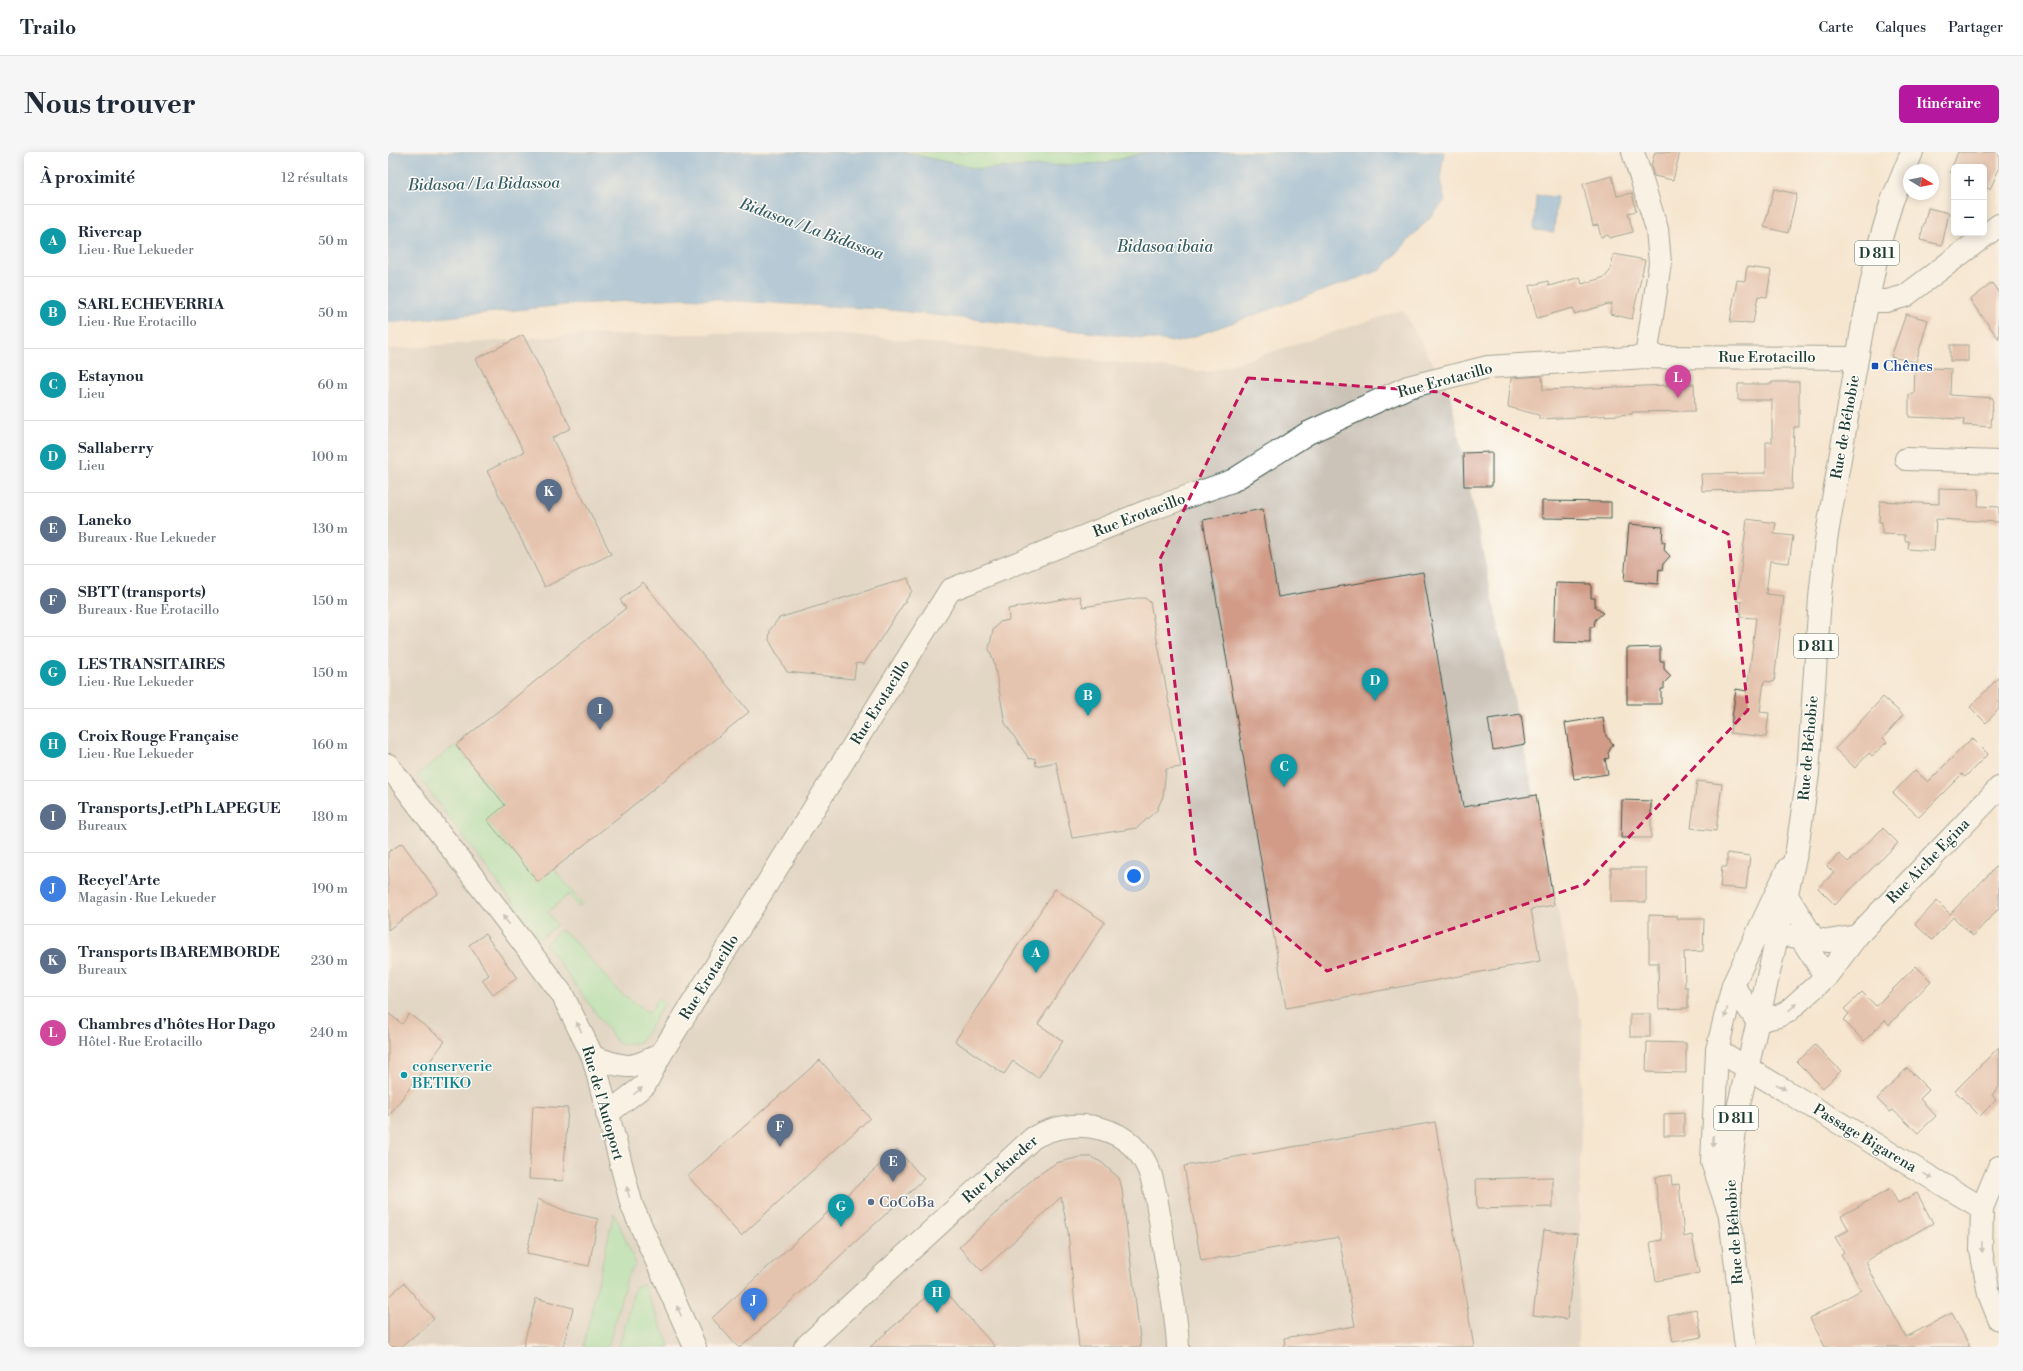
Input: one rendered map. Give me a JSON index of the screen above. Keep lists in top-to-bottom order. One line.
{"streets":{"street":["D 811","Rue Erotacillo","Rue de Béhobie","Rue Aiche Egina","Rue de l'Autoport","Passage Bigarena","Rue Lekueder"]},"crossings":[["Rue Erotacillo","Rue de Béhobie"],["Rue Erotacillo","Rue de l'Autoport"],["Rue de Béhobie","Rue Aiche Egina"],["Rue de Béhobie","Passage Bigarena"]],"one_way":["Rue de l'Autoport","Passage Bigarena"],"water":["Bidasoa / La Bidassoa","Bidasoa ibaia"],"places":{"transit":["Chênes"],"other":["conserverie BETIKO","CoCoBa"]},"north":"right","page":{"header":"Trailo","nav":["Carte","Calques","Partager"],"buttons":"Itinéraire","title":"Nous trouver","heading":["À proximité","12 résultats"],"map_buttons":["+","−"],"list":[{"mark":"A","name":"Rivercap","note":"Lieu · Rue Lekueder","value":"50 m"},{"mark":"B","name":"SARL ECHEVERRIA","note":"Lieu · Rue Erotacillo","value":"50 m"},{"mark":"C","name":"Estaynou","note":"Lieu","value":"60 m"},{"mark":"D","name":"Sallaberry","note":"Lieu","value":"100 m"},{"mark":"E","name":"Laneko","note":"Bureaux · Rue Lekueder","value":"130 m"},{"mark":"F","name":"SBTT (transports)","note":"Bureaux · Rue Erotacillo","value":"150 m"},{"mark":"G","name":"LES TRANSITAIRES","note":"Lieu · Rue Lekueder","value":"150 m"},{"mark":"H","name":"Croix Rouge Française","note":"Lieu · Rue Lekueder","value":"160 m"},{"mark":"I","name":"Transports J.etPh LAPEGUE","note":"Bureaux","value":"180 m"},{"mark":"J","name":"Recycl'Arte","note":"Magasin · Rue Lekueder","value":"190 m"},{"mark":"K","name":"Transports IBAREMBORDE","note":"Bureaux","value":"230 m"},{"mark":"L","name":"Chambres d'hôtes Hor Dago","note":"Hôtel · Rue Erotacillo","value":"240 m"}],"pins":["L","K","D","B","I","C","A","F","E","G","H","J"]}}
